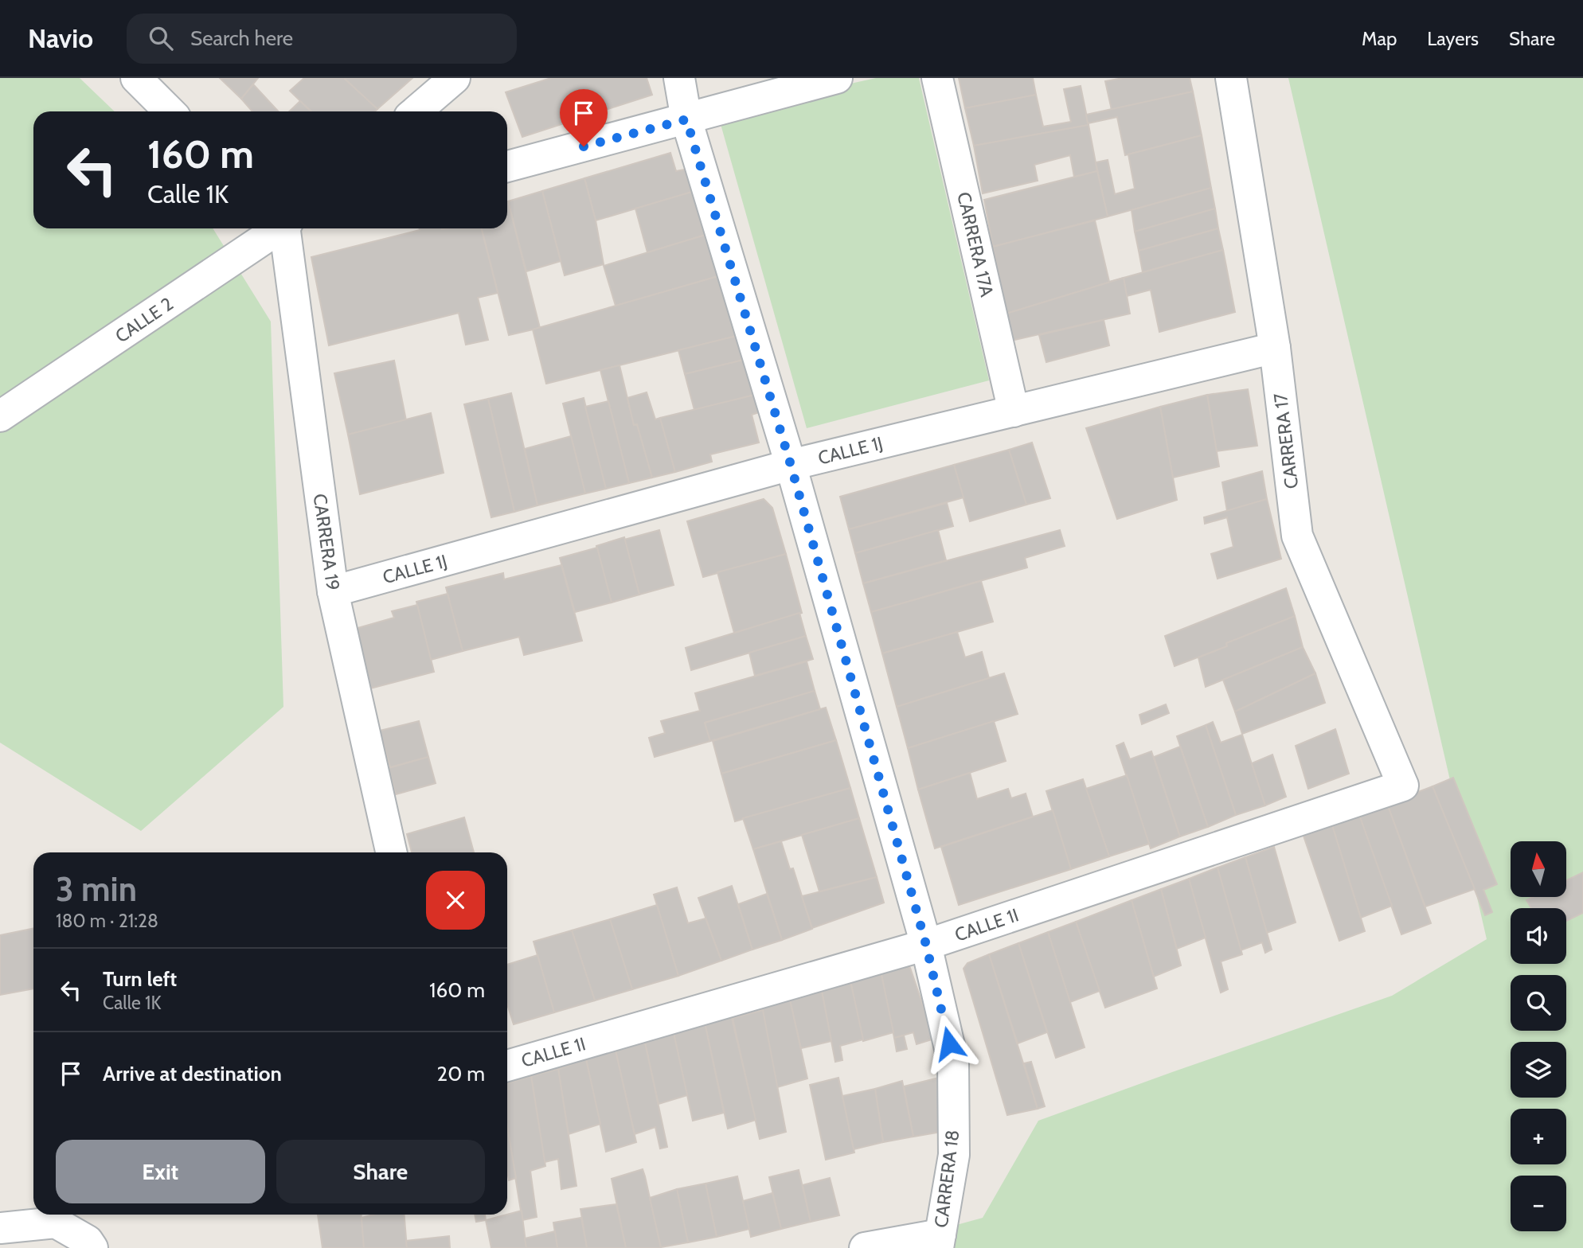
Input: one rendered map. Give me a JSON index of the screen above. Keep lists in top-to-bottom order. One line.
{"streets":{"street":["CARRERA 17A","CALLE 2","CARRERA 17","CALLE 1J","CARRERA 19","CALLE 1I","CARRERA 18"]},"crossings":[["CARRERA 17A","CALLE 1J"],["CARRERA 17","CALLE 1J"],["CARRERA 17","CALLE 1I"],["CALLE 1J","CARRERA 19"],["CALLE 1J","CARRERA 18"],["CALLE 1I","CARRERA 18"]],"north":"top","page":{"header":"Navio","search":"Search here","nav":["Map","Layers","Share"],"turn":["160 m","Calle 1K"],"map_buttons":["+","−"],"heading":["3 min","180 m · 21:28"],"list":[{"name":"Turn left","note":"Calle 1K","value":"160 m"},{"name":"Arrive at destination","value":"20 m"}],"buttons":["Exit","Share"]}}
